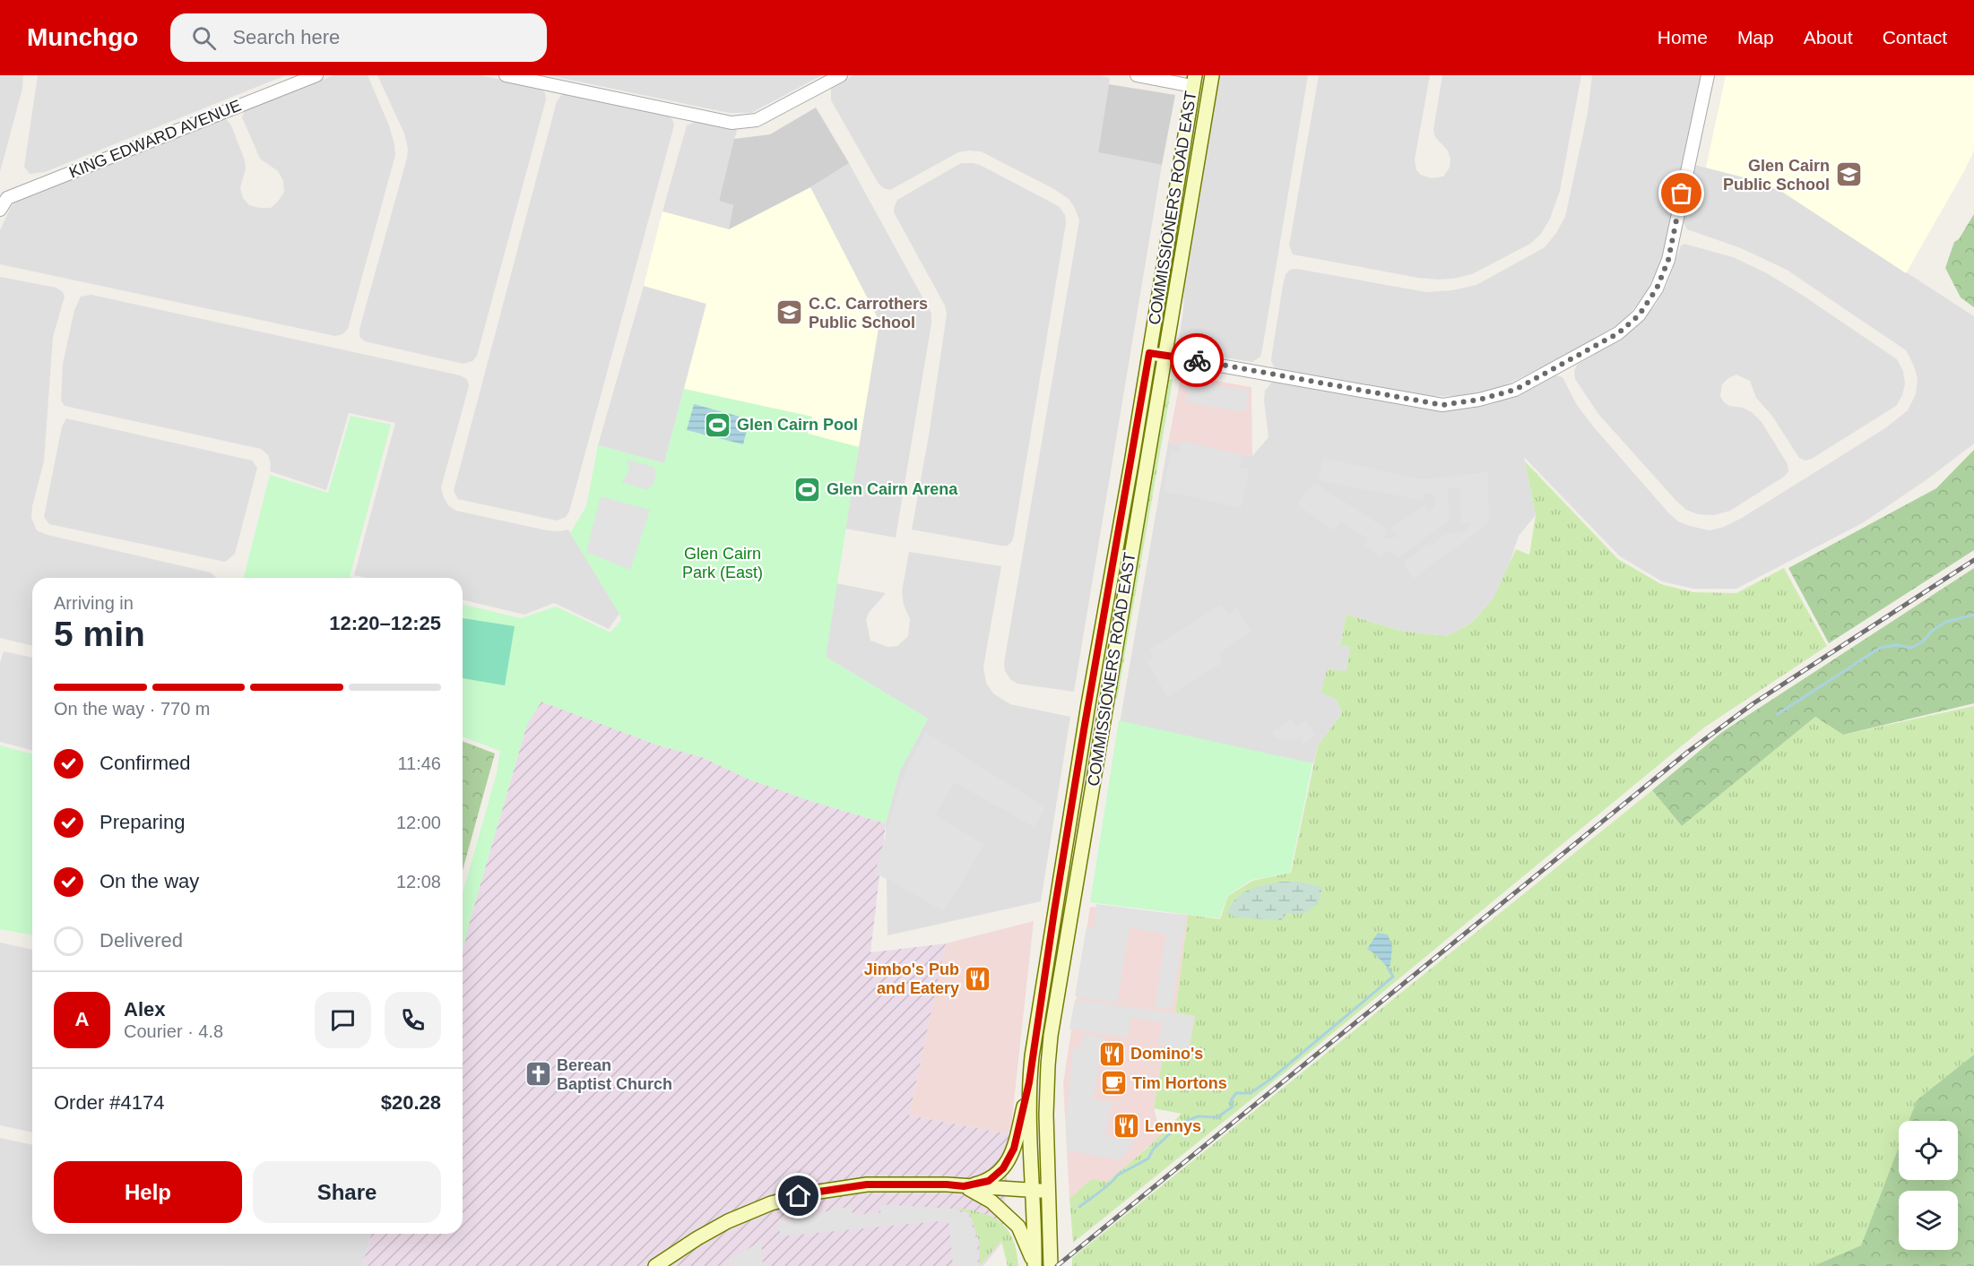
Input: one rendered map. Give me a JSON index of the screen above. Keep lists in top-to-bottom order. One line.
{"streets":{"main road":["COMMISSIONERS ROAD EAST"],"street":["KING EDWARD AVENUE"]},"parks":["Glen Cairn Park (East)"],"places":{"school or university":["Glen Cairn Public School","C.C. Carrothers Public School"],"sports":["Glen Cairn Pool","Glen Cairn Arena"],"restaurant":["Jimbo's Pub and Eatery","Domino's","Lennys"],"church":["Berean Baptist Church"],"cafe":["Tim Hortons"]},"page":{"header":"Munchgo","search":"Search here","nav":["Home","Map","About","Contact"],"heading":["5 min","Arriving in","12:20–12:25"],"panel":["Alex","Courier · 4.8","Order #4174","$20.28"],"bar":"On the way · 770 m","list":[["Confirmed","11:46"],["Preparing","12:00"],["On the way","12:08"],"Delivered"],"round":"A","buttons":["Help","Share"]}}
